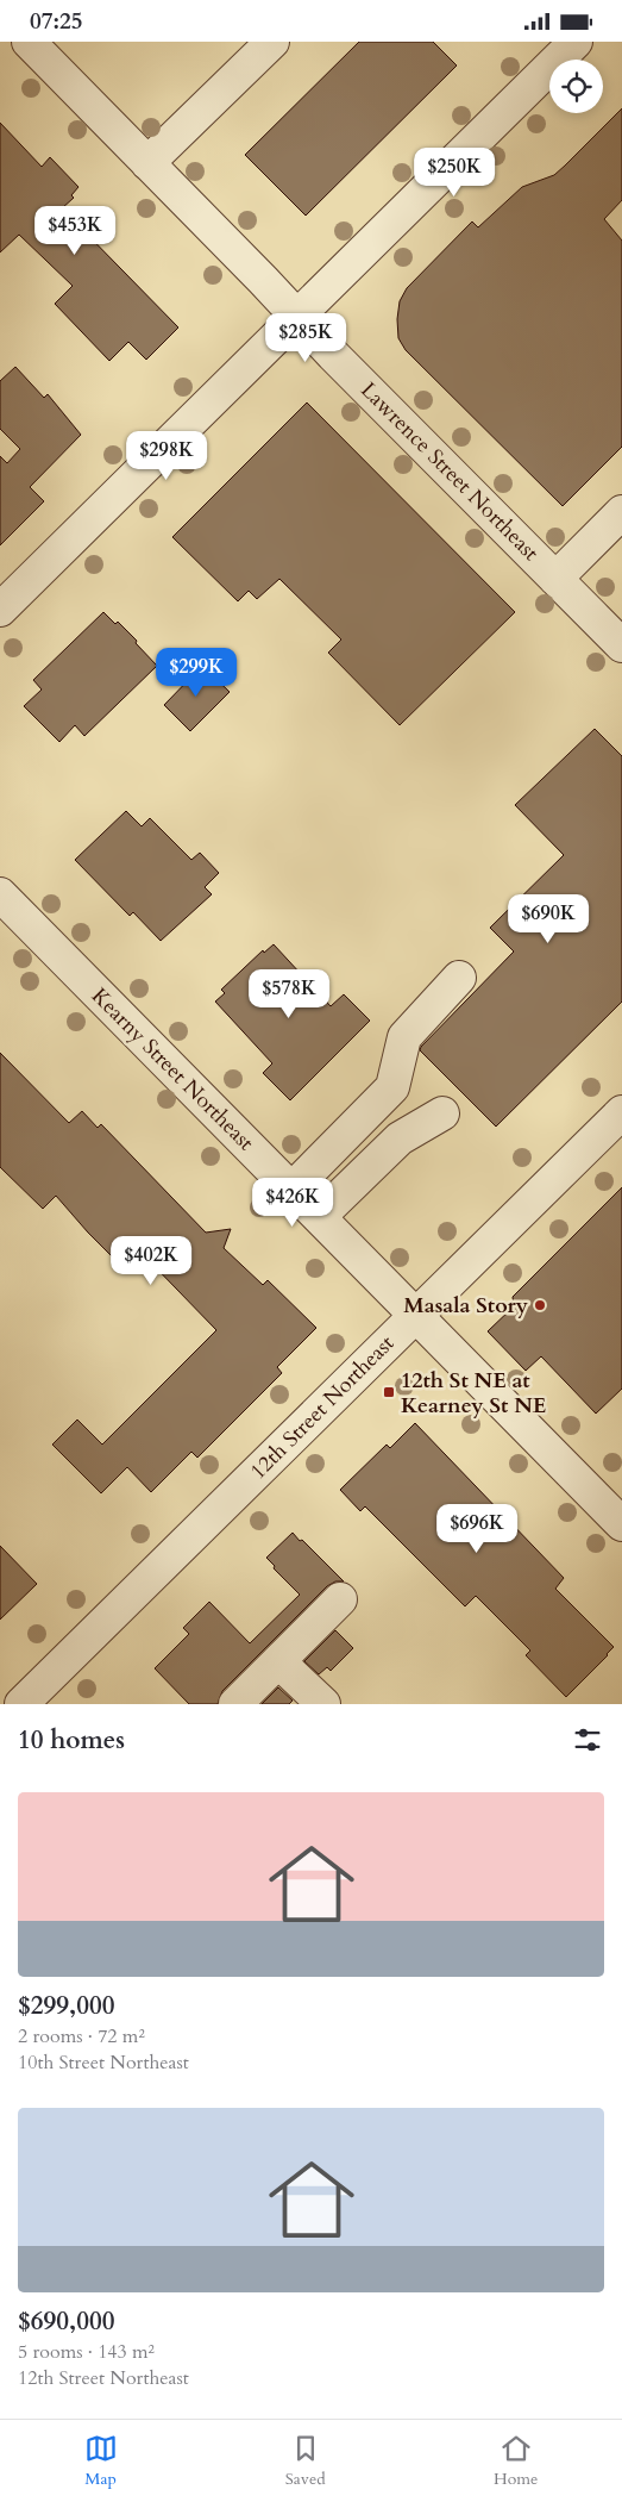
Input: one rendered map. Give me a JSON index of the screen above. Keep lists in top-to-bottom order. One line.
{"streets":{"street":["Lawrence Street Northeast","Kearny Street Northeast","12th Street Northeast"]},"crossings":[["Kearny Street Northeast","12th Street Northeast"]],"places":{"other":["Masala Story"],"transit":["12th St NE at Kearney St NE"]},"page":{"status":"07:25","price":["$250K","$453K","$285K","$298K","$299K","$690K","$578K","$426K","$402K","$696K"],"heading":"10 homes","list":[{"name":"$299,000","note":"2 rooms · 72 m² · 10th Street Northeast"},{"name":"$690,000","note":"5 rooms · 143 m² · 12th Street Northeast"}],"tabs":["Map","Saved","Home"]}}
